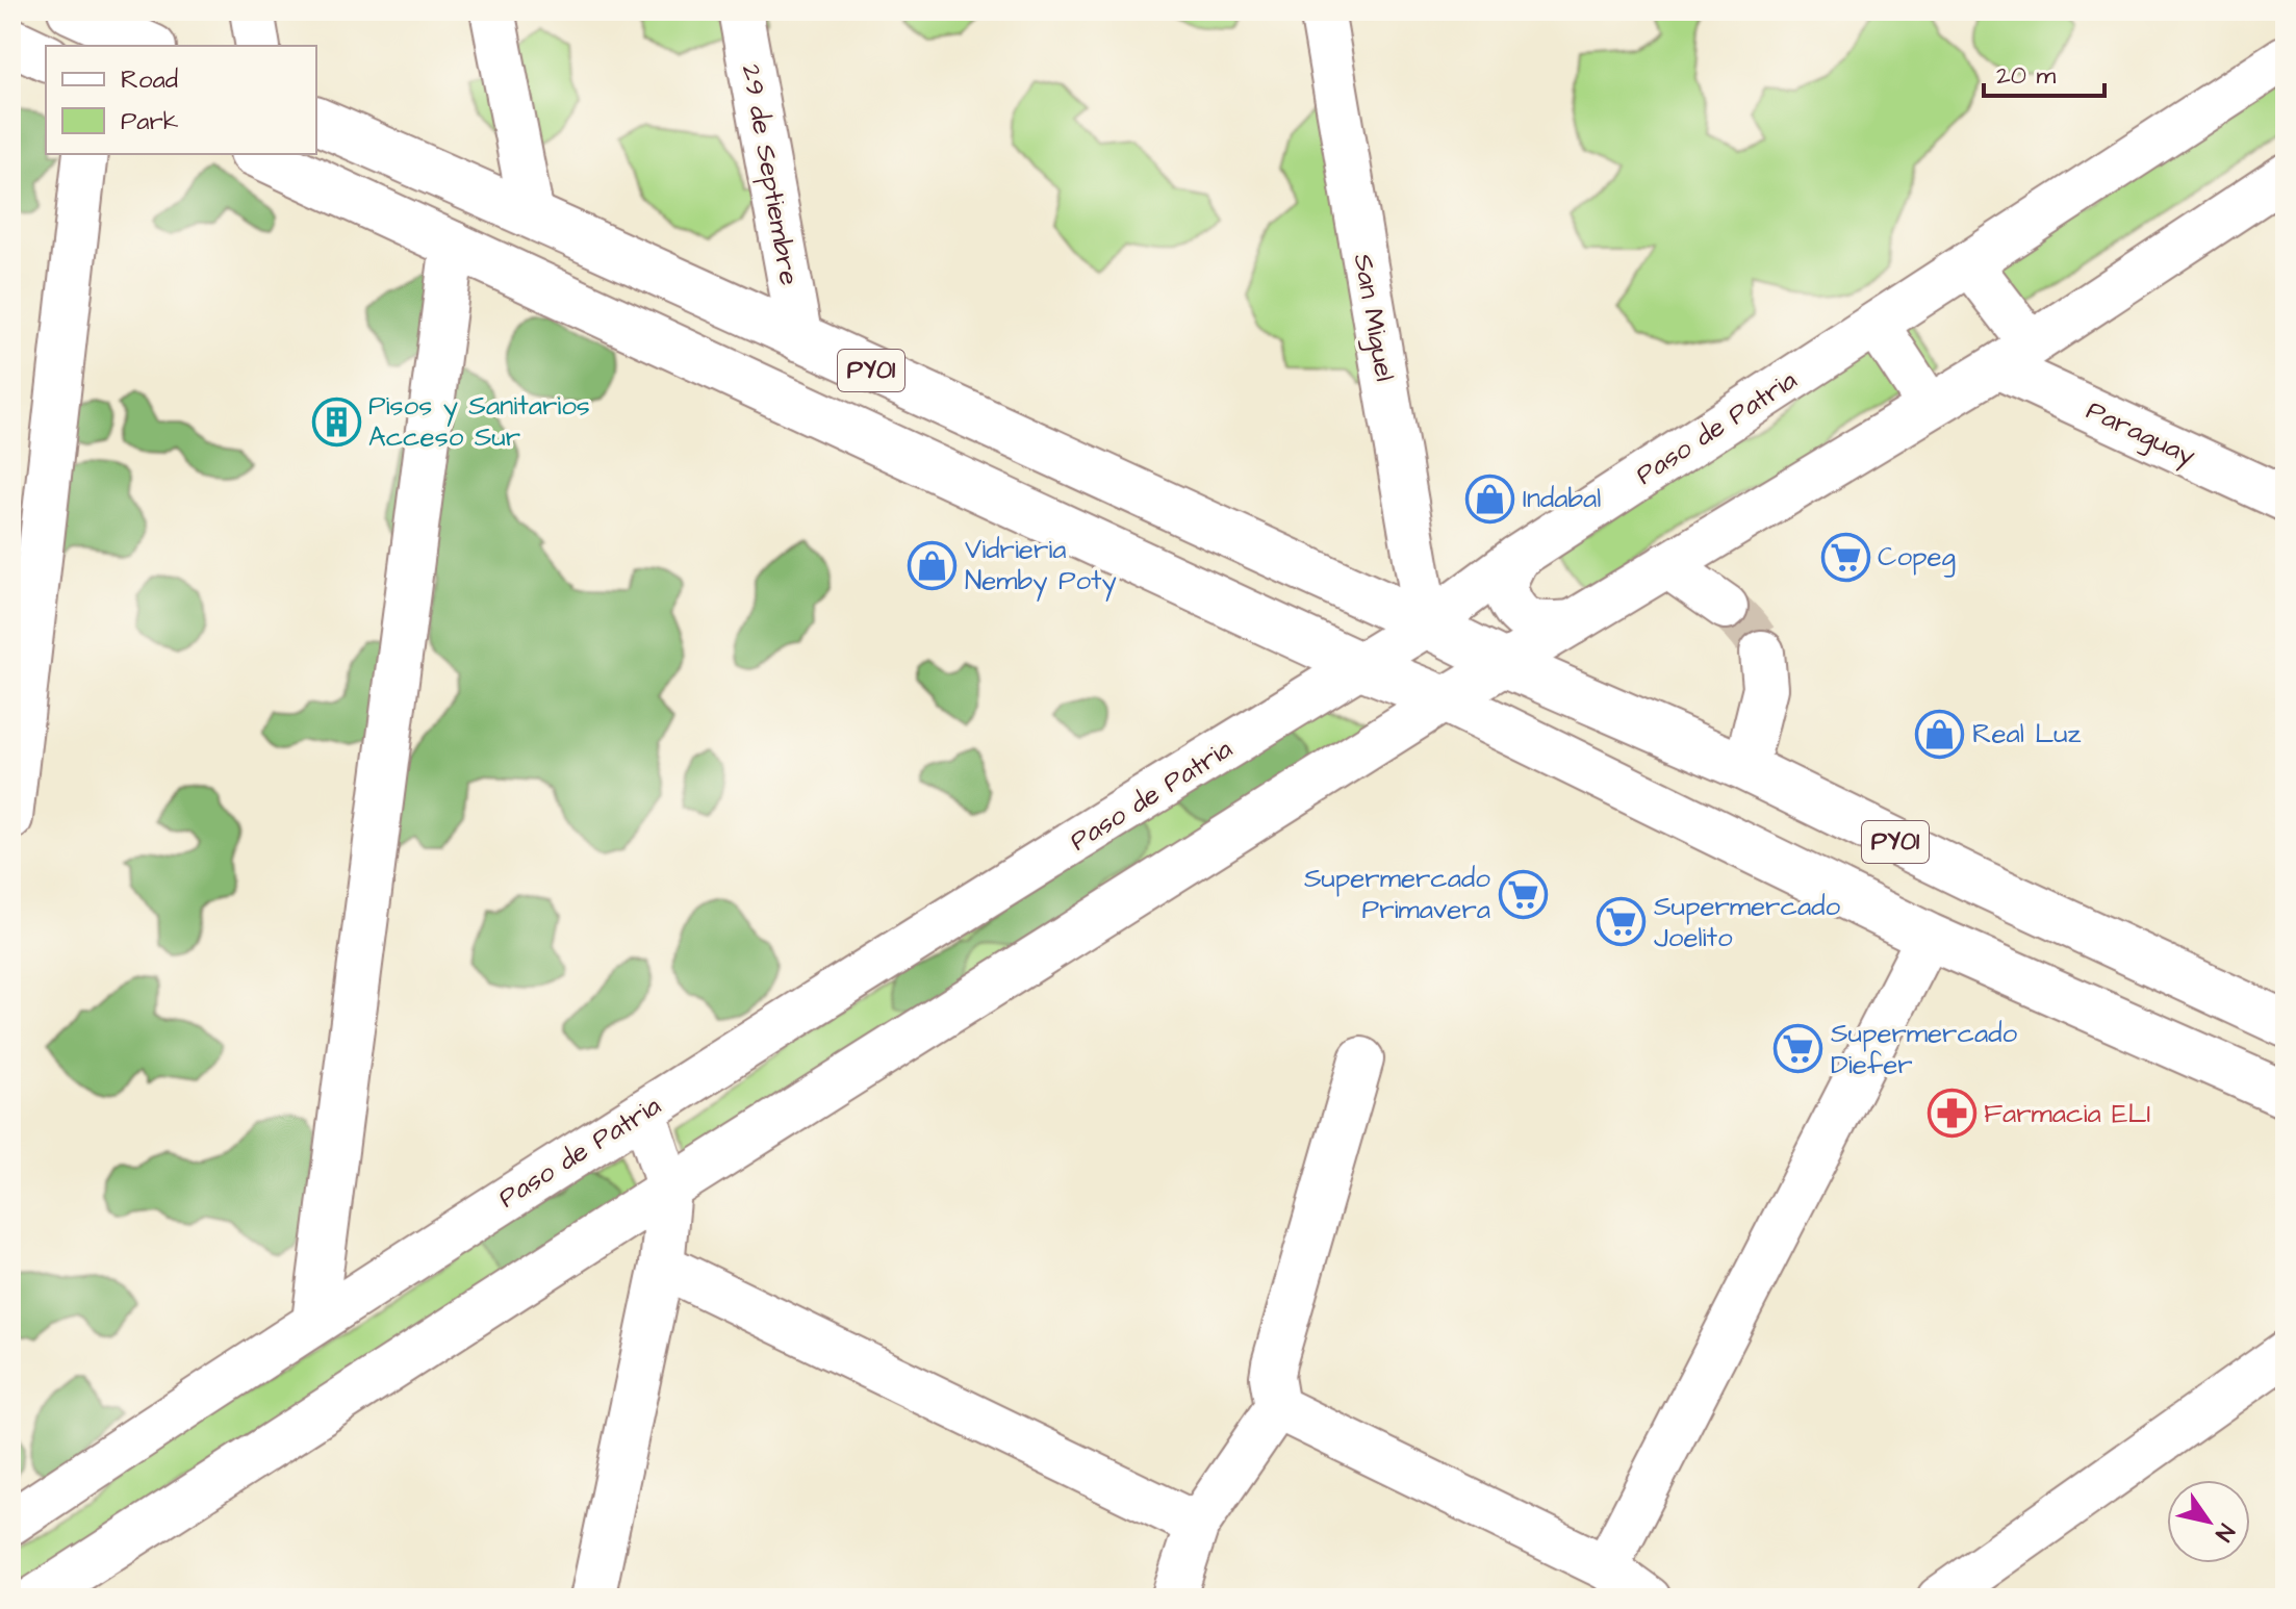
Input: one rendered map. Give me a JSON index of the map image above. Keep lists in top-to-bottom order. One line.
{"streets":{"highway":["PY01"],"street":["29 de Septiembre","San Miguel","Paso de Patria","Paraguay"]},"crossings":[["29 de Septiembre","PY01"],["San Miguel","PY01"],["San Miguel","Paso de Patria"],["PY01","Paso de Patria"]],"places":{"building":["Pisos y Sanitarios Acceso Sur"],"shop":["Indabal","Vidrieria Nemby Poty","Real Luz"],"supermarket":["Copeg","Supermercado Primavera","Supermercado Joelito","Supermercado Diefer"],"pharmacy":["Farmacia ELI"]},"legend":["Road","Park"],"scale_bar":"20 m","north":"bottom right"}
